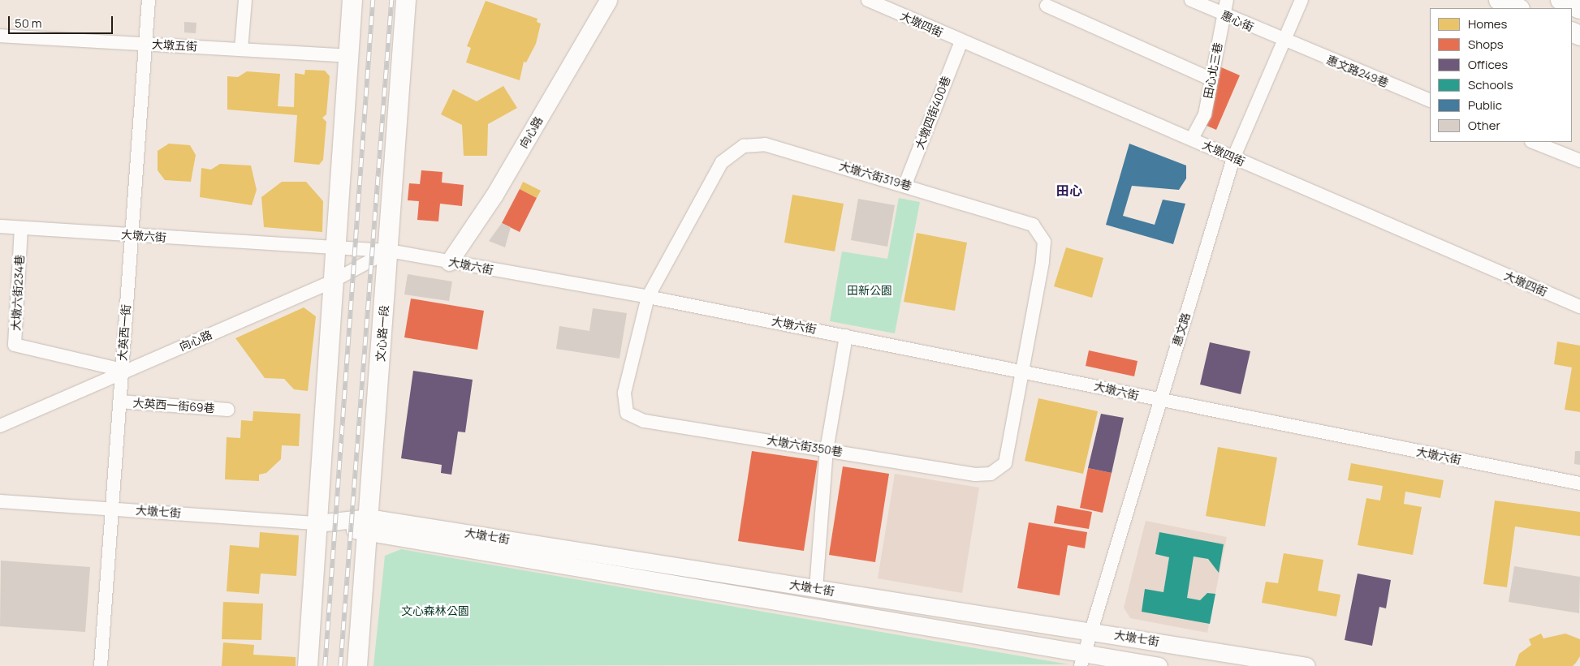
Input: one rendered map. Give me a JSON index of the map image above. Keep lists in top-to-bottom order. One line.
{"streets":{"main road":["文心路一段"],"street":["惠心街","大墩四街","大墩五街","田心北三巷","惠文路249巷","大墩四街400巷","向心路","大墩六街319巷","大墩六街","大墩六街234巷","惠文路","大英西一街","大英西一街69巷","大墩六街350巷","大墩七街"]},"crossings":[["惠心街","田心北三巷"],["惠心街","惠文路249巷"],["惠心街","惠文路"],["大墩四街","田心北三巷"],["大墩四街","大墩四街400巷"],["大墩四街","惠文路"],["大墩五街","大英西一街"],["惠文路249巷","惠文路"],["大墩四街400巷","大墩六街319巷"],["向心路","大墩六街"],["向心路","大墩六街234巷"],["向心路","大英西一街"],["向心路","文心路一段"],["大墩六街319巷","大墩六街"],["大墩六街319巷","大墩六街350巷"],["大墩六街","大墩六街234巷"],["大墩六街","惠文路"],["大墩六街","大英西一街"],["大墩六街","文心路一段"],["大墩六街","大墩六街350巷"],["大墩六街234巷","大英西一街"],["惠文路","大墩七街"],["大英西一街","大英西一街69巷"],["大英西一街","大墩七街"],["文心路一段","大墩七街"]],"districts":["田心"],"parks":["田新公園","文心森林公園"],"legend":["Homes","Shops","Offices","Schools","Public","Other"],"scale_bar":"50 m"}
